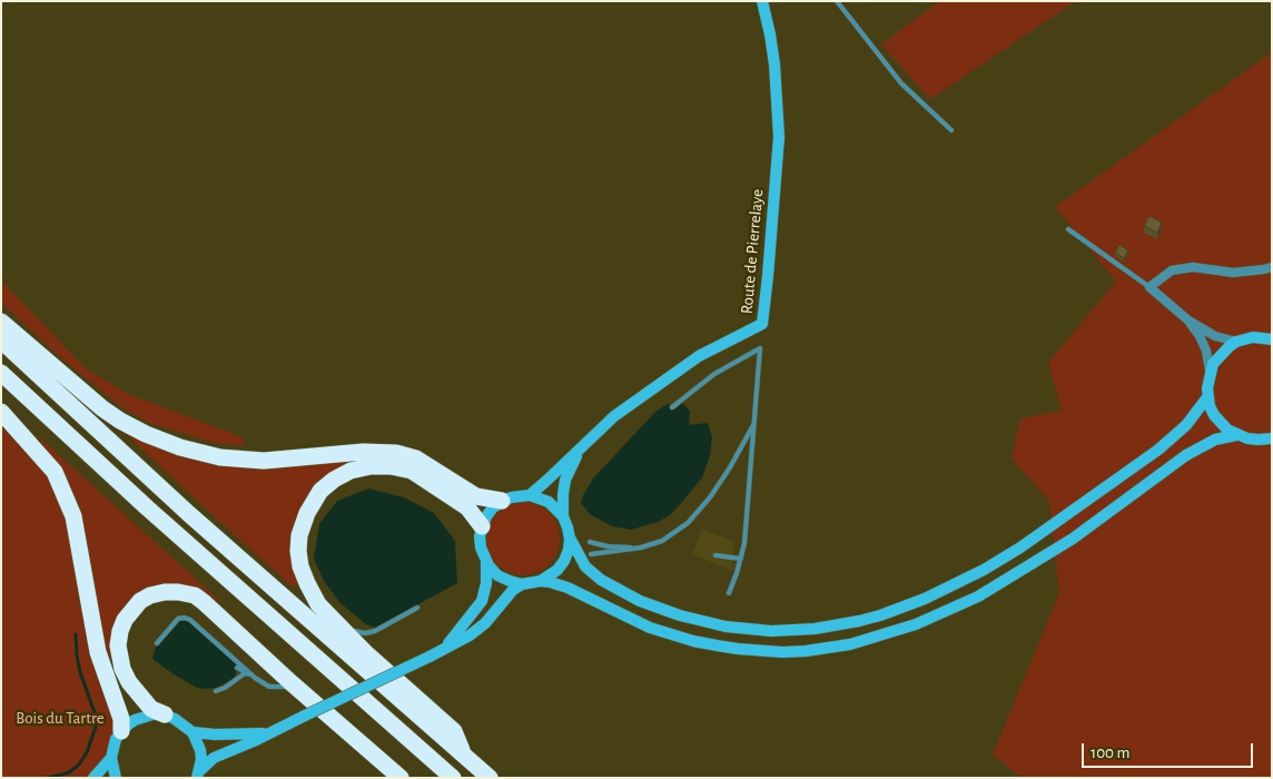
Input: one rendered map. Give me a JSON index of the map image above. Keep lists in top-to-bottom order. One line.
{"streets":{"main road":["Route de Pierrelaye"]},"parks":["Bois du Tartre"],"scale_bar":"100 m"}
